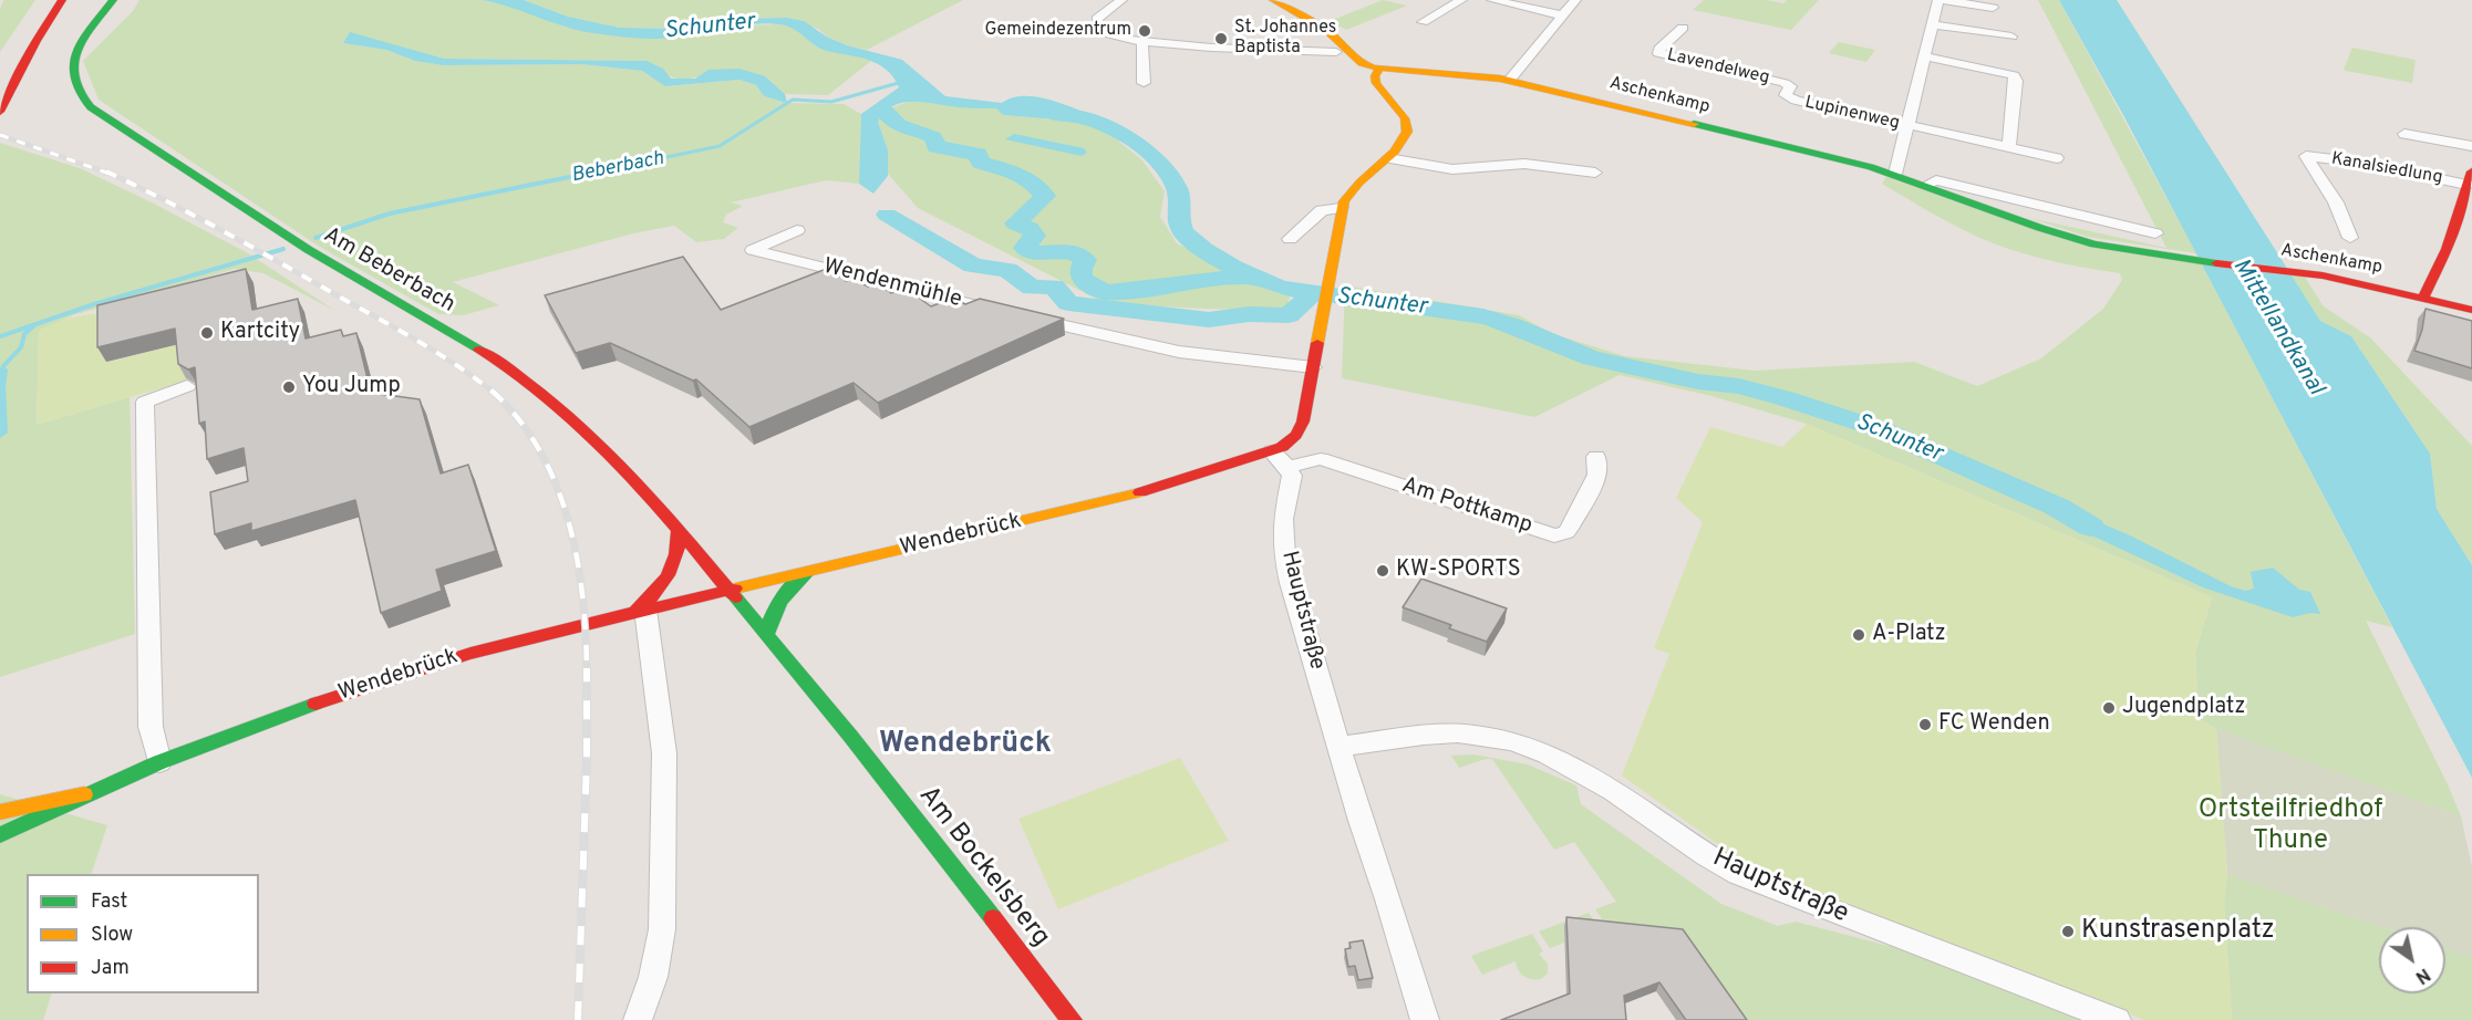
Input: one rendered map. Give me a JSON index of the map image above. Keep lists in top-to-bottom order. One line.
{"streets":{"main road":["Aschenkamp","Am Beberbach","Wendebrück","Am Bockelsberg"],"street":["Lavendelweg","Lupinenweg","Kanalsiedlung","Wendenmühle","Am Pottkamp","Hauptstraße"]},"crossings":[["Lavendelweg","Lupinenweg"],["Aschenkamp","Lupinenweg"],["Am Beberbach","Wendebrück"],["Am Beberbach","Am Bockelsberg"],["Am Pottkamp","Hauptstraße"],["Wendebrück","Am Bockelsberg"]],"districts":["Wendebrück"],"water":["Schunter","Beberbach","Mittellandkanal"],"parks":["Ortsteilfriedhof Thune"],"places":["Gemeindezentrum","St. Johannes Baptista","Kartcity","You Jump","KW-SPORTS","A-Platz","Jugendplatz","FC Wenden","Kunstrasenplatz"],"legend":["Fast","Slow","Jam"],"north":"bottom right"}
